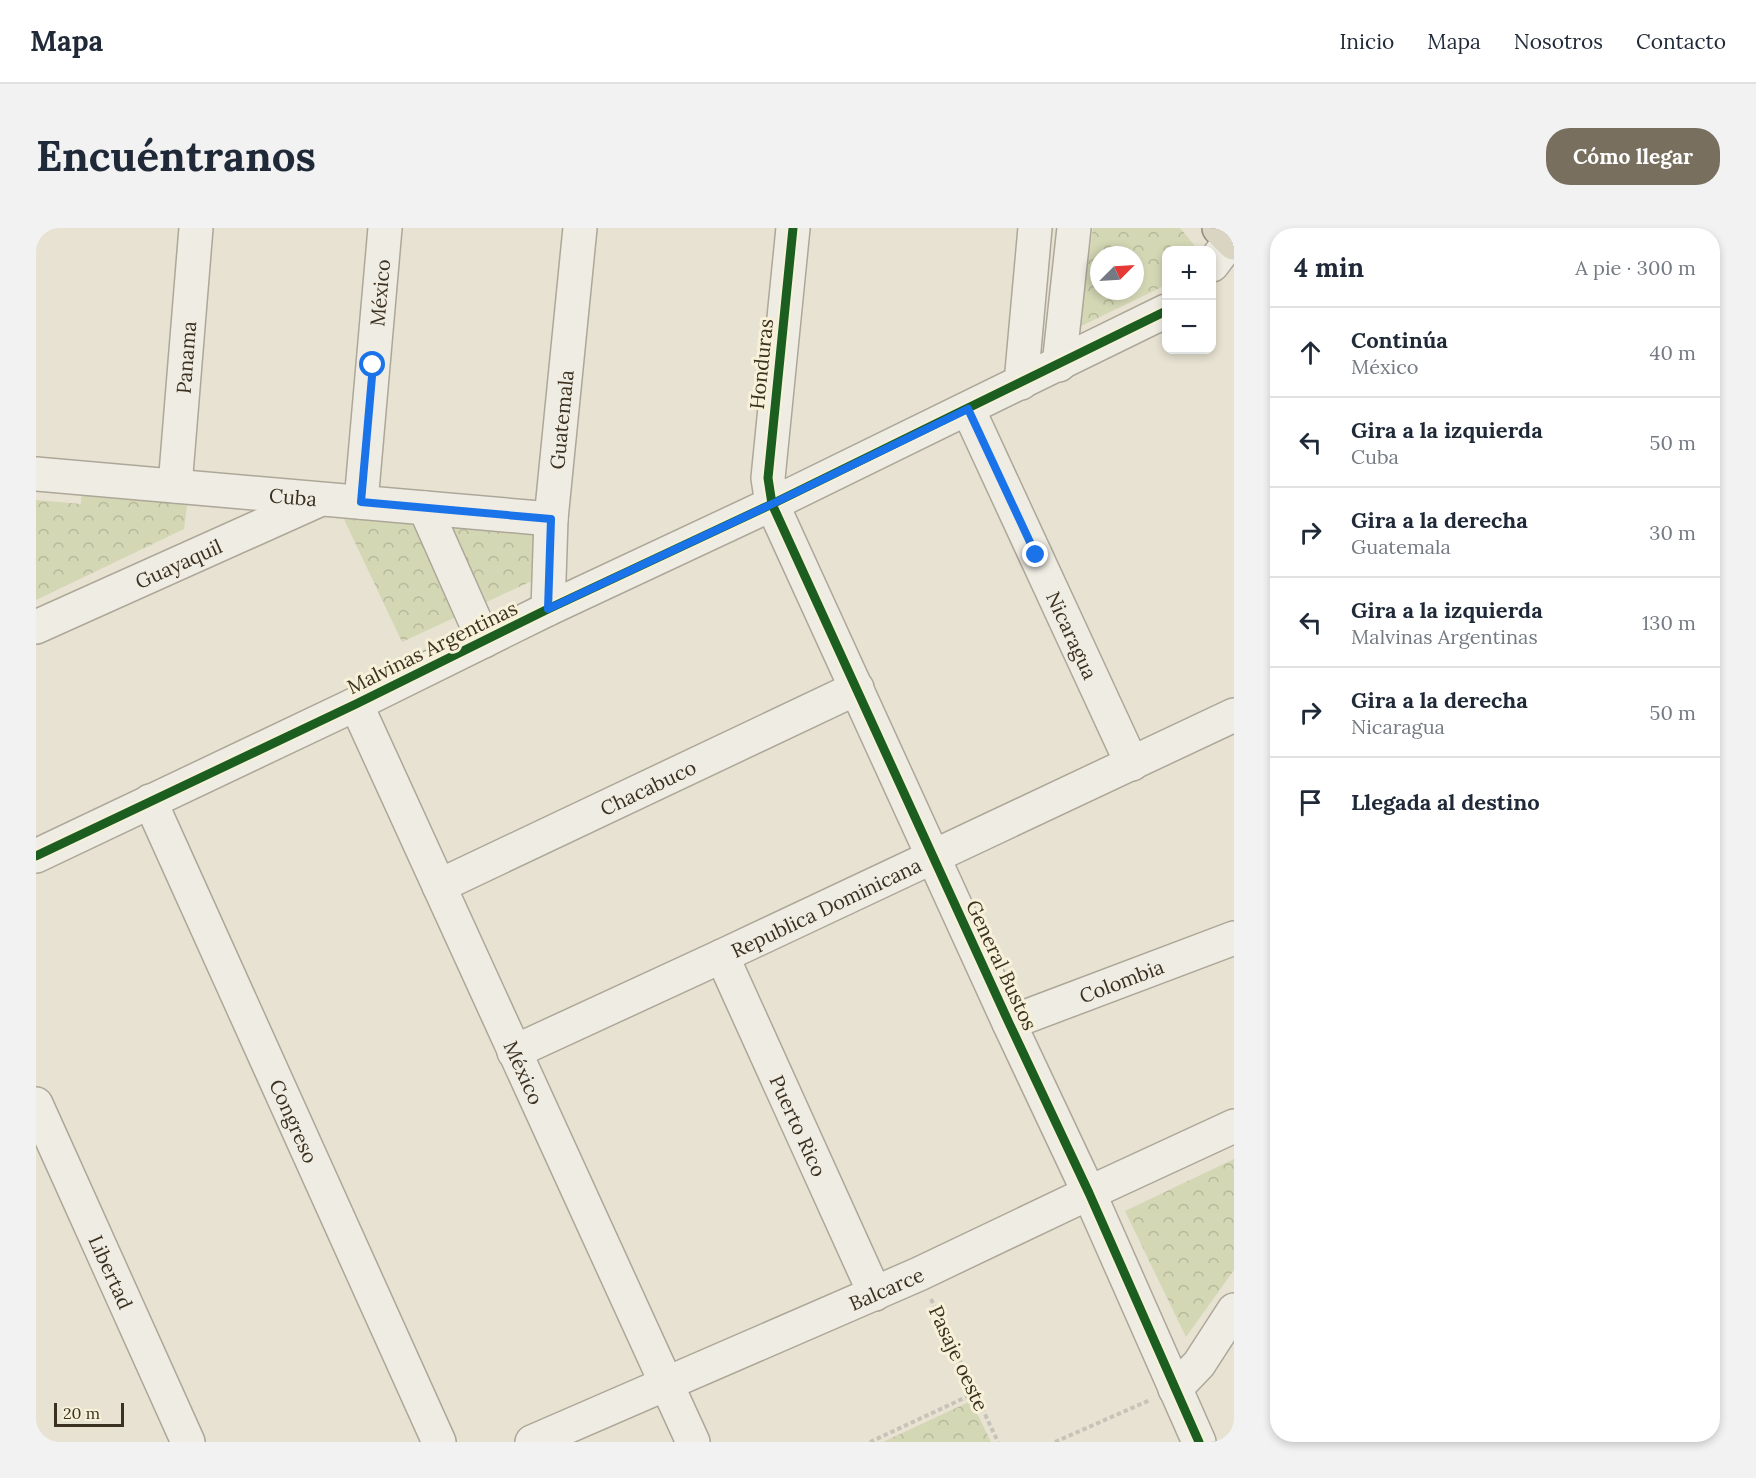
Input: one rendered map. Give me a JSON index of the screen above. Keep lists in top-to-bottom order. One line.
{"streets":{"street":["México","Panama","Honduras","Guatemala","Cuba","Guayaquil","Nicaragua","Malvinas Argentinas","Chacabuco","Republica Dominicana","General Bustos","Colombia","Congreso","Puerto Rico","Libertad","Balcarce"],"path":["Pasaje oeste"]},"crossings":[["México","Cuba"],["México","Malvinas Argentinas"],["México","Chacabuco"],["México","Republica Dominicana"],["México","Balcarce"],["Panama","Cuba"],["Honduras","Malvinas Argentinas"],["Honduras","General Bustos"],["Guatemala","Cuba"],["Guatemala","Malvinas Argentinas"],["Cuba","Guayaquil"],["Nicaragua","Malvinas Argentinas"],["Nicaragua","Republica Dominicana"],["Malvinas Argentinas","General Bustos"],["Malvinas Argentinas","Congreso"],["Chacabuco","General Bustos"],["Republica Dominicana","General Bustos"],["Republica Dominicana","Puerto Rico"],["General Bustos","Colombia"],["General Bustos","Balcarce"],["Puerto Rico","Balcarce"],["Balcarce","Pasaje oeste"]],"scale_bar":"20 m","north":"top right","page":{"header":"Mapa","nav":["Inicio","Mapa","Nosotros","Contacto"],"buttons":"Cómo llegar","title":"Encuéntranos","heading":["4 min","A pie · 300 m"],"map_buttons":["+","−"],"list":[["Continúa","México","40 m"],["Gira a la izquierda","Cuba","50 m"],["Gira a la derecha","Guatemala","30 m"],["Gira a la izquierda","Malvinas Argentinas","130 m"],["Gira a la derecha","Nicaragua","50 m"],"Llegada al destino"],"scale":"20 m"}}
